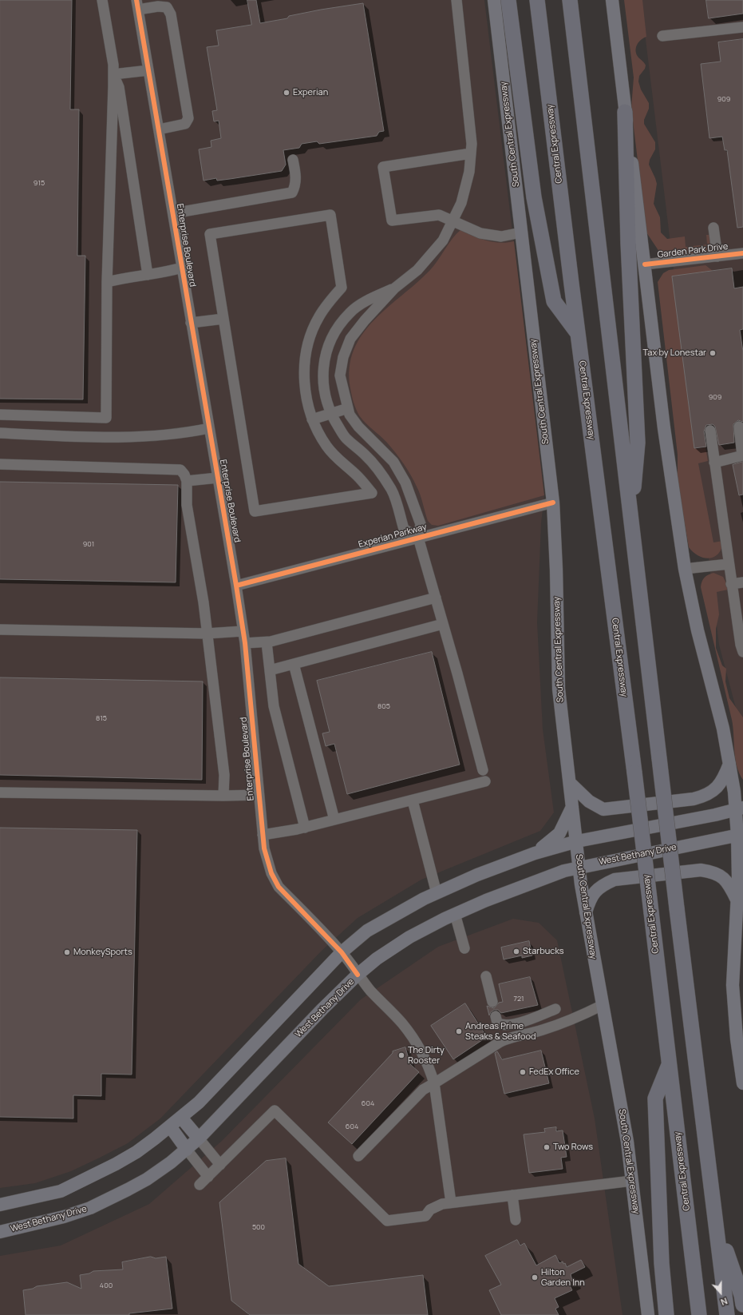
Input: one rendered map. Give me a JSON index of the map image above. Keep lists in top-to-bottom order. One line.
{"streets":{"highway":["Central Expressway"],"main road":["South Central Expressway","West Bethany Drive"],"street":["Enterprise Boulevard","Garden Park Drive","Experian Parkway"]},"crossings":[["South Central Expressway","Experian Parkway"],["South Central Expressway","West Bethany Drive"],["Enterprise Boulevard","Experian Parkway"],["Enterprise Boulevard","West Bethany Drive"]],"places":["Experian","Tax by Lonestar","Starbucks","MonkeySports","Andreas Prime Steaks & Seafood","The Dirty Rooster","FedEx Office","Two Rows","Hilton Garden Inn"],"house_numbers":["909","915","909","901","805","815","721","604","604","500","400"],"north":"bottom"}
